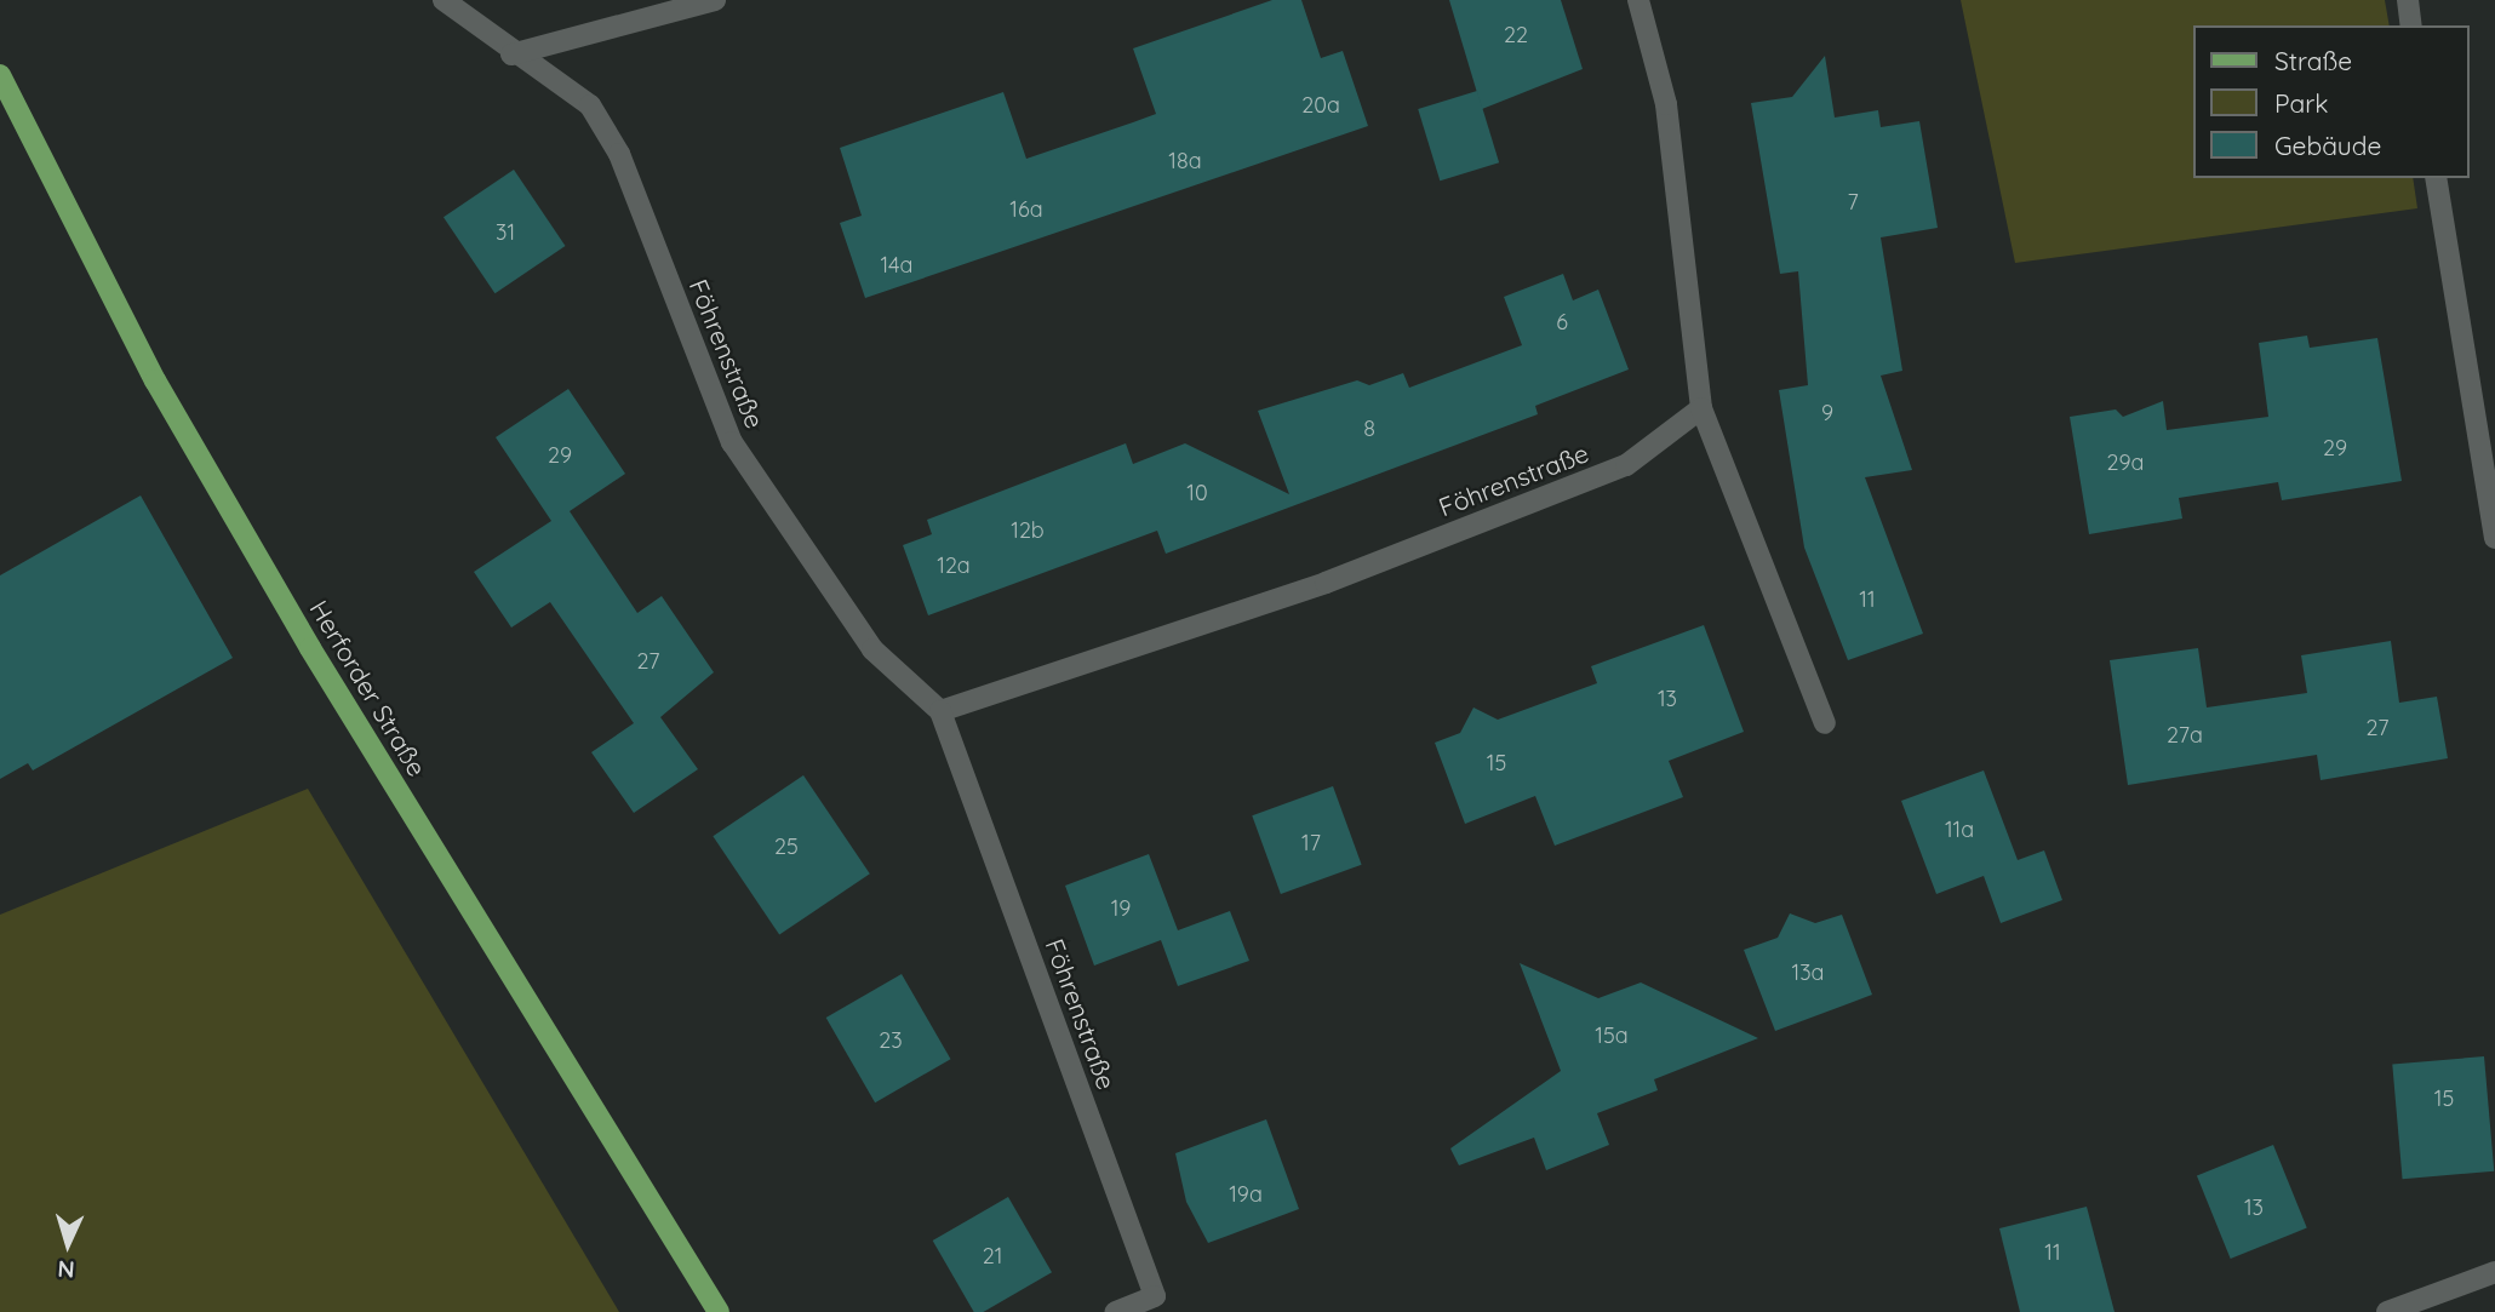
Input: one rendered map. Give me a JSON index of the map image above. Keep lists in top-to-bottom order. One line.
{"streets":{"main road":["Herforder Straße"],"street":["Föhrenstraße"]},"house_numbers":["22","20a","18a","7","16a","31","14a","6","9","8","29","29","29a","10","12b","12a","11","27","13","27","27a","15","11a","17","25","19","13a","15a","23","15","19a","13","11","21"],"legend":["Straße","Park","Gebäude"],"north":"bottom"}
